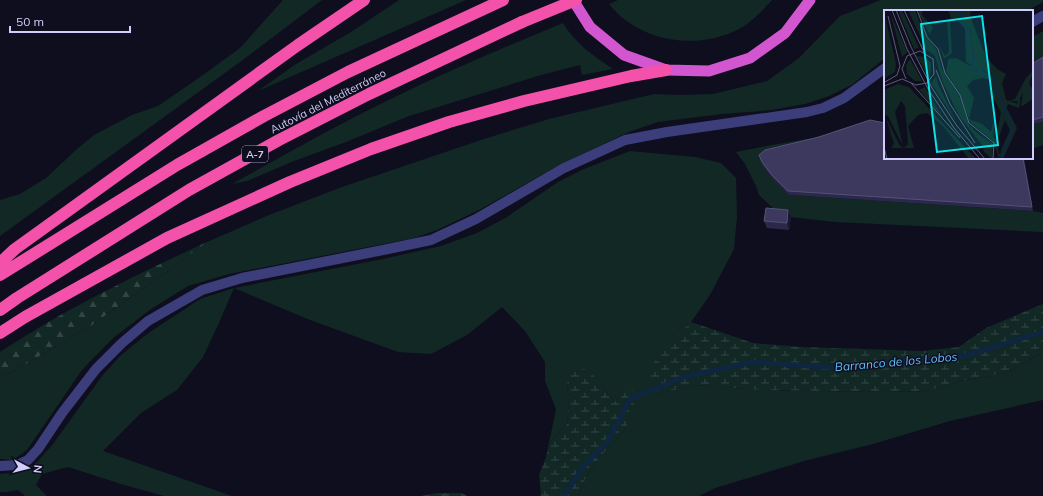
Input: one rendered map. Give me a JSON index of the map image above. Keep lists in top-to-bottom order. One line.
{"streets":{"highway":["Autovía del Mediterráneo","A-7"]},"water":["Barranco de los Lobos"],"scale_bar":"50 m","north":"right"}
